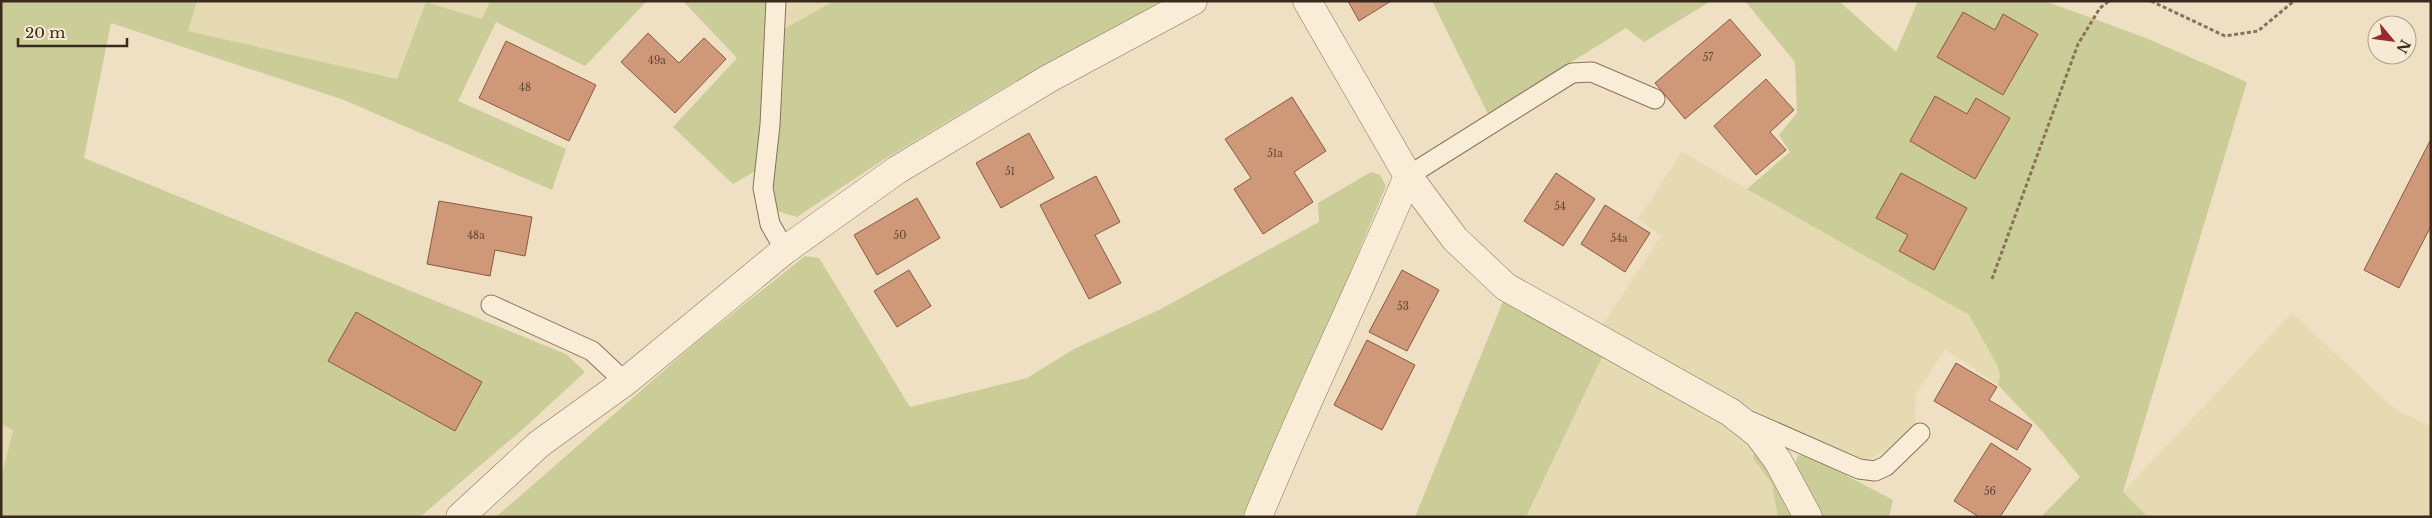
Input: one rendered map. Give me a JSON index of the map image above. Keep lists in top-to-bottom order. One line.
{"house_numbers":["57","49a","48","51a","51","54","48a","50","54a","53","56"],"scale_bar":"20 m","north":"bottom right"}
